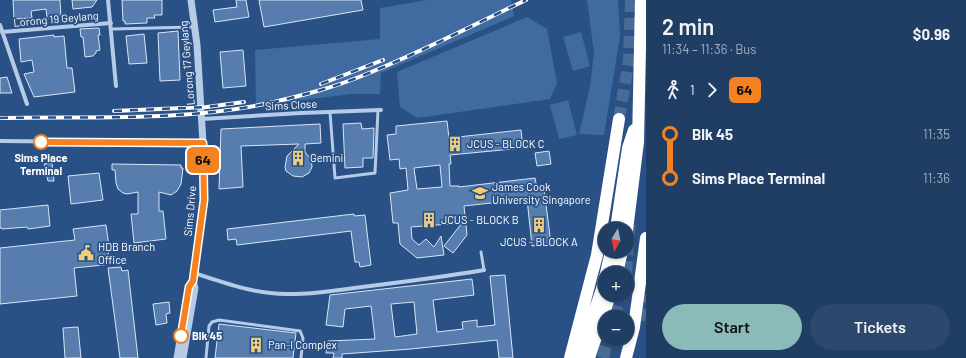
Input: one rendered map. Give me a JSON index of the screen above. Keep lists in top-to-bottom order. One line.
{"streets":{"street":["Lorong 19 Geylang","Lorong 17 Geylang","Sims Close","Sims Drive"]},"crossings":[["Lorong 17 Geylang","Sims Close"],["Lorong 17 Geylang","Sims Drive"],["Sims Close","Sims Drive"]],"places":{"other":["Sims Place Terminal","Blk 45"],"building":["JCUS - BLOCK C","Gemini","JCUS - BLOCK B","JCUS - BLOCK A","Pan-I Complex"],"school or university":["James Cook University Singapore"],"public building":["HDB Branch Office"]},"lines":["bus line 64"],"north":"bottom","page":{"on_map":"64","heading":["2 min","11:34 – 11:36 · Bus","$0.96"],"legs":["1","64"],"list":[{"name":"Blk 45","value":"11:35"},{"name":"Sims Place Terminal","value":"11:36"}],"map_buttons":["+","−"],"buttons":["Start","Tickets"]}}
